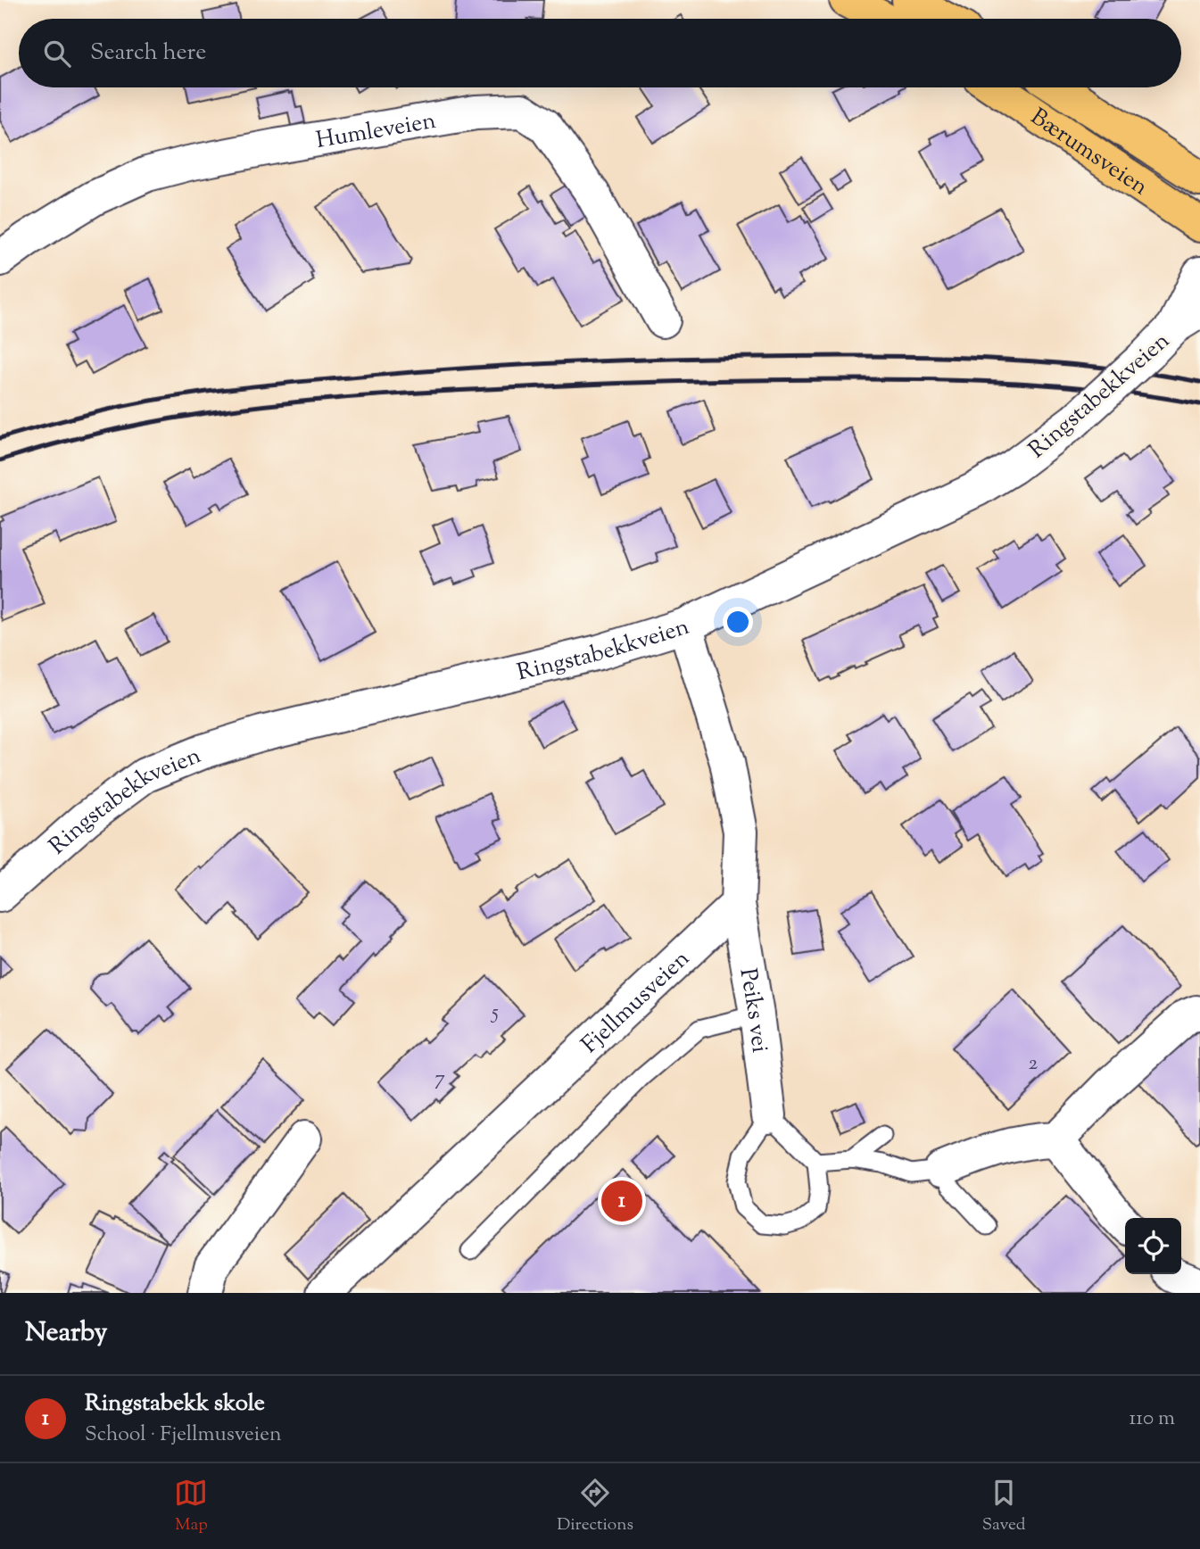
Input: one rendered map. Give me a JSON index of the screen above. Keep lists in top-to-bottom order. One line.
{"streets":{"main road":["Bærumsveien"],"street":["Humleveien","Ringstabekkveien","Fjellmusveien","Peiks vei"]},"crossings":[["Fjellmusveien","Peiks vei"]],"house_numbers":["5","2","7"],"page":{"search":"Search here","pins":"1","heading":"Nearby","list":[{"mark":"1","name":"Ringstabekk skole","note":"School · Fjellmusveien","value":"110 m"}],"nav":["Map","Directions","Saved"]}}
